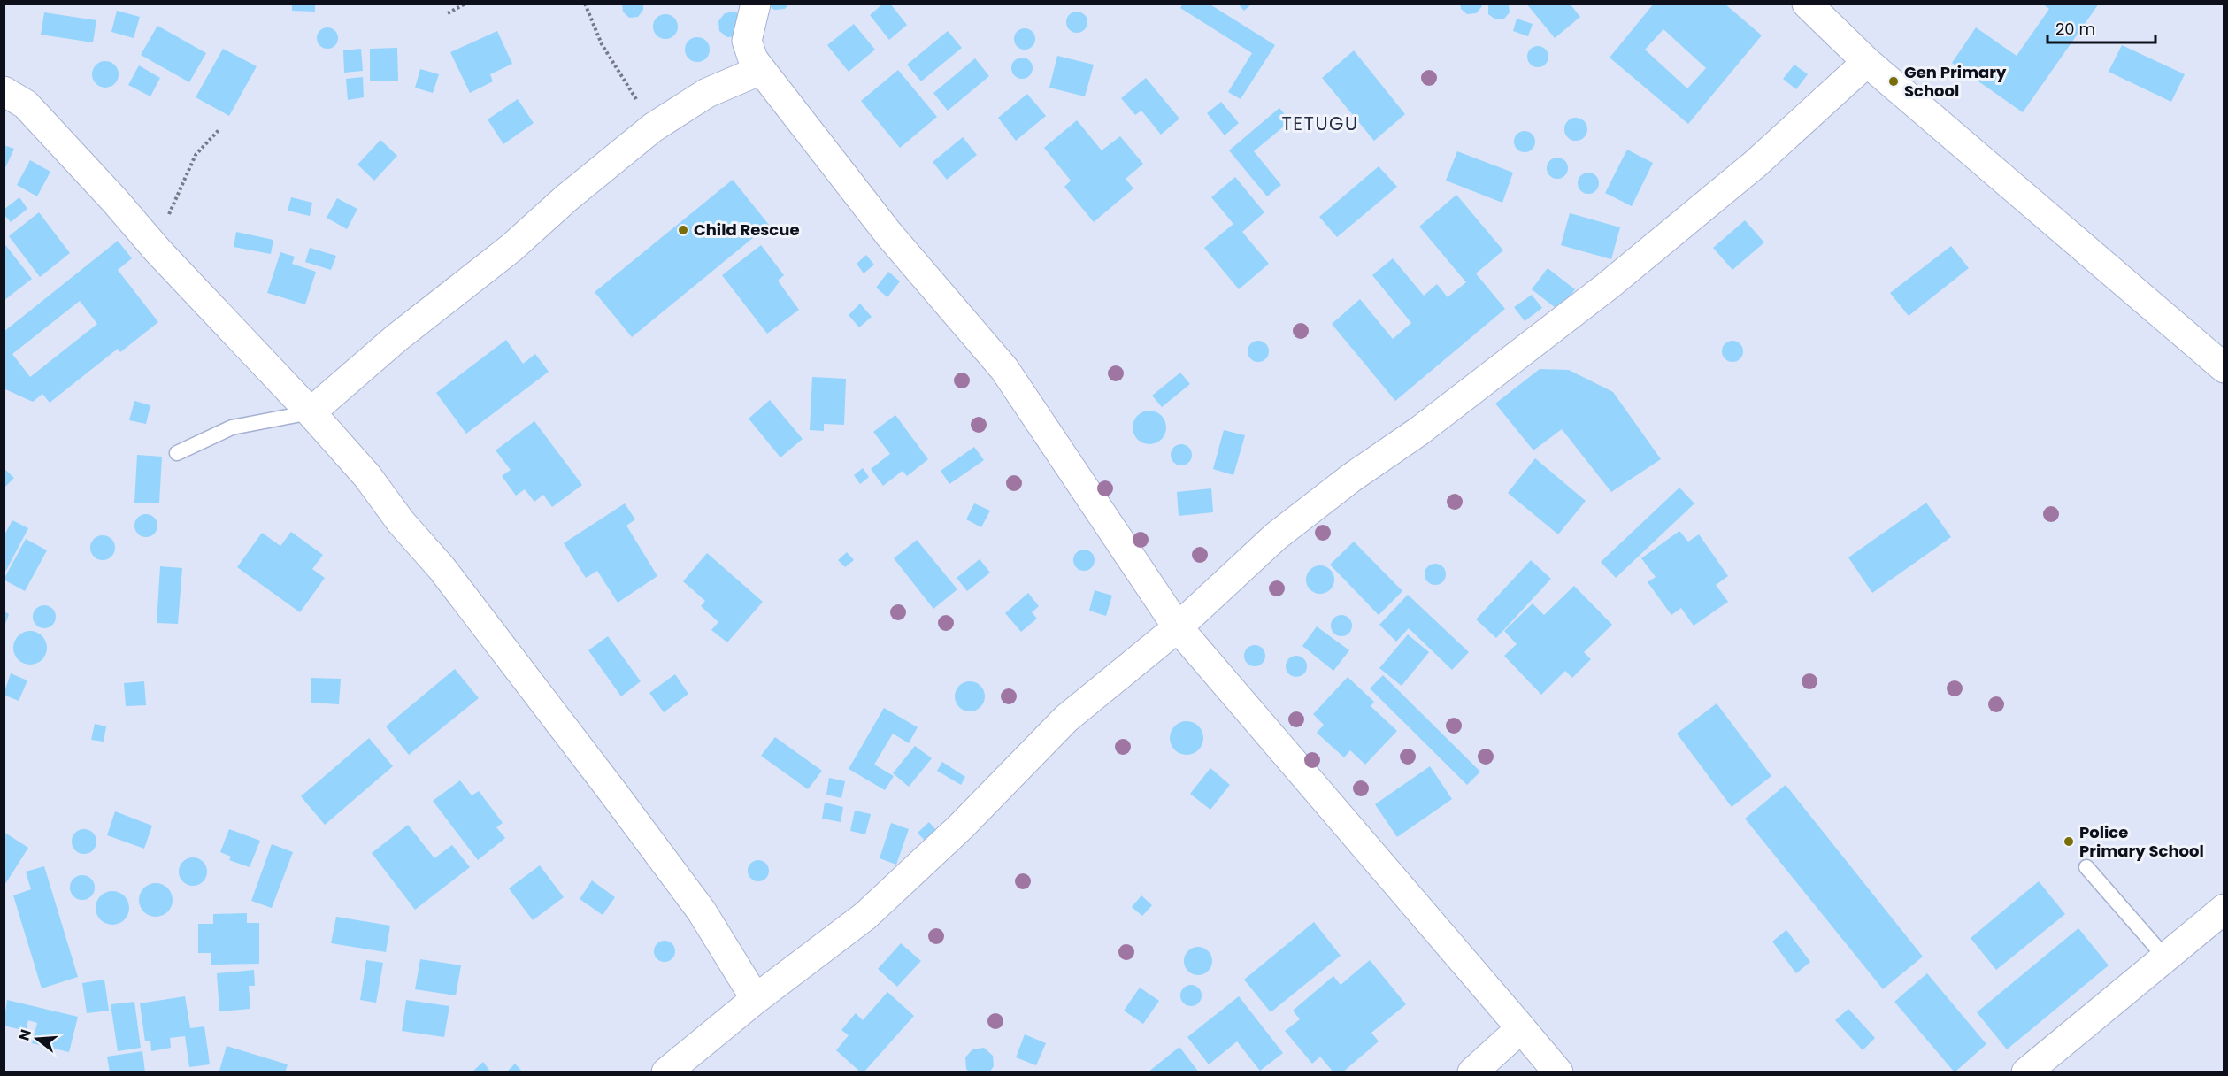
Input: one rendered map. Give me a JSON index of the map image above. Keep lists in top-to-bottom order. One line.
{"districts":["TETUGU"],"places":["Gen Primary School","Child Rescue","Police Primary School"],"scale_bar":"20 m","north":"left"}
